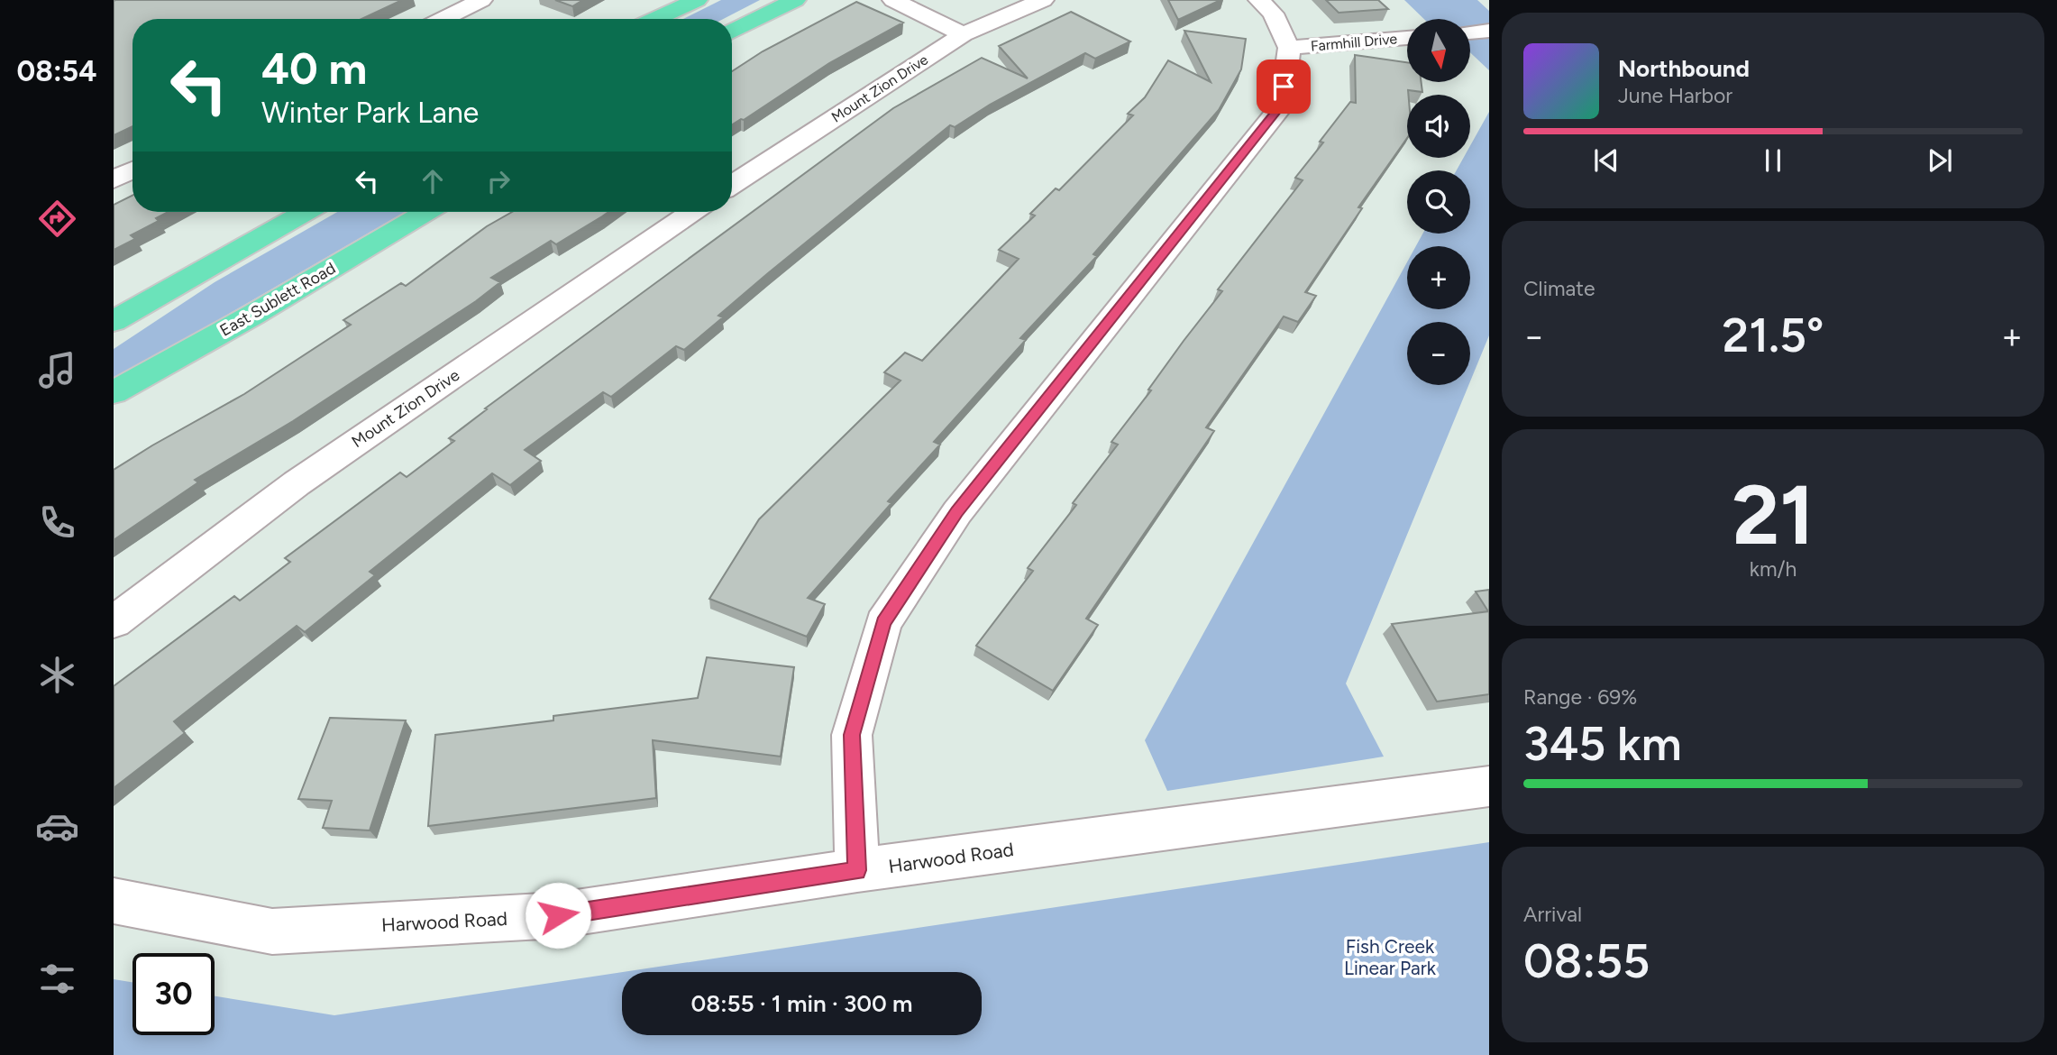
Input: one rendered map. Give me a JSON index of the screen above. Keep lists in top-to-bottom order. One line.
{"streets":{"main road":["East Sublett Road"],"street":["Farmhill Drive","Mount Zion Drive","Harwood Road"]},"parks":["Fish Creek Linear Park"],"north":"bottom","page":{"tabs":"08:54","map_buttons":["+","−"],"turn":["40 m","Winter Park Lane"],"song":["Northbound","June Harbor"],"tile":["Climate",["21","km/h"],["Range · 69%","345 km"],["Arrival","08:55"]],"heat":["−","21.5°","+"],"limit":"30","trip":"08:55 · 1 min · 300 m"}}
